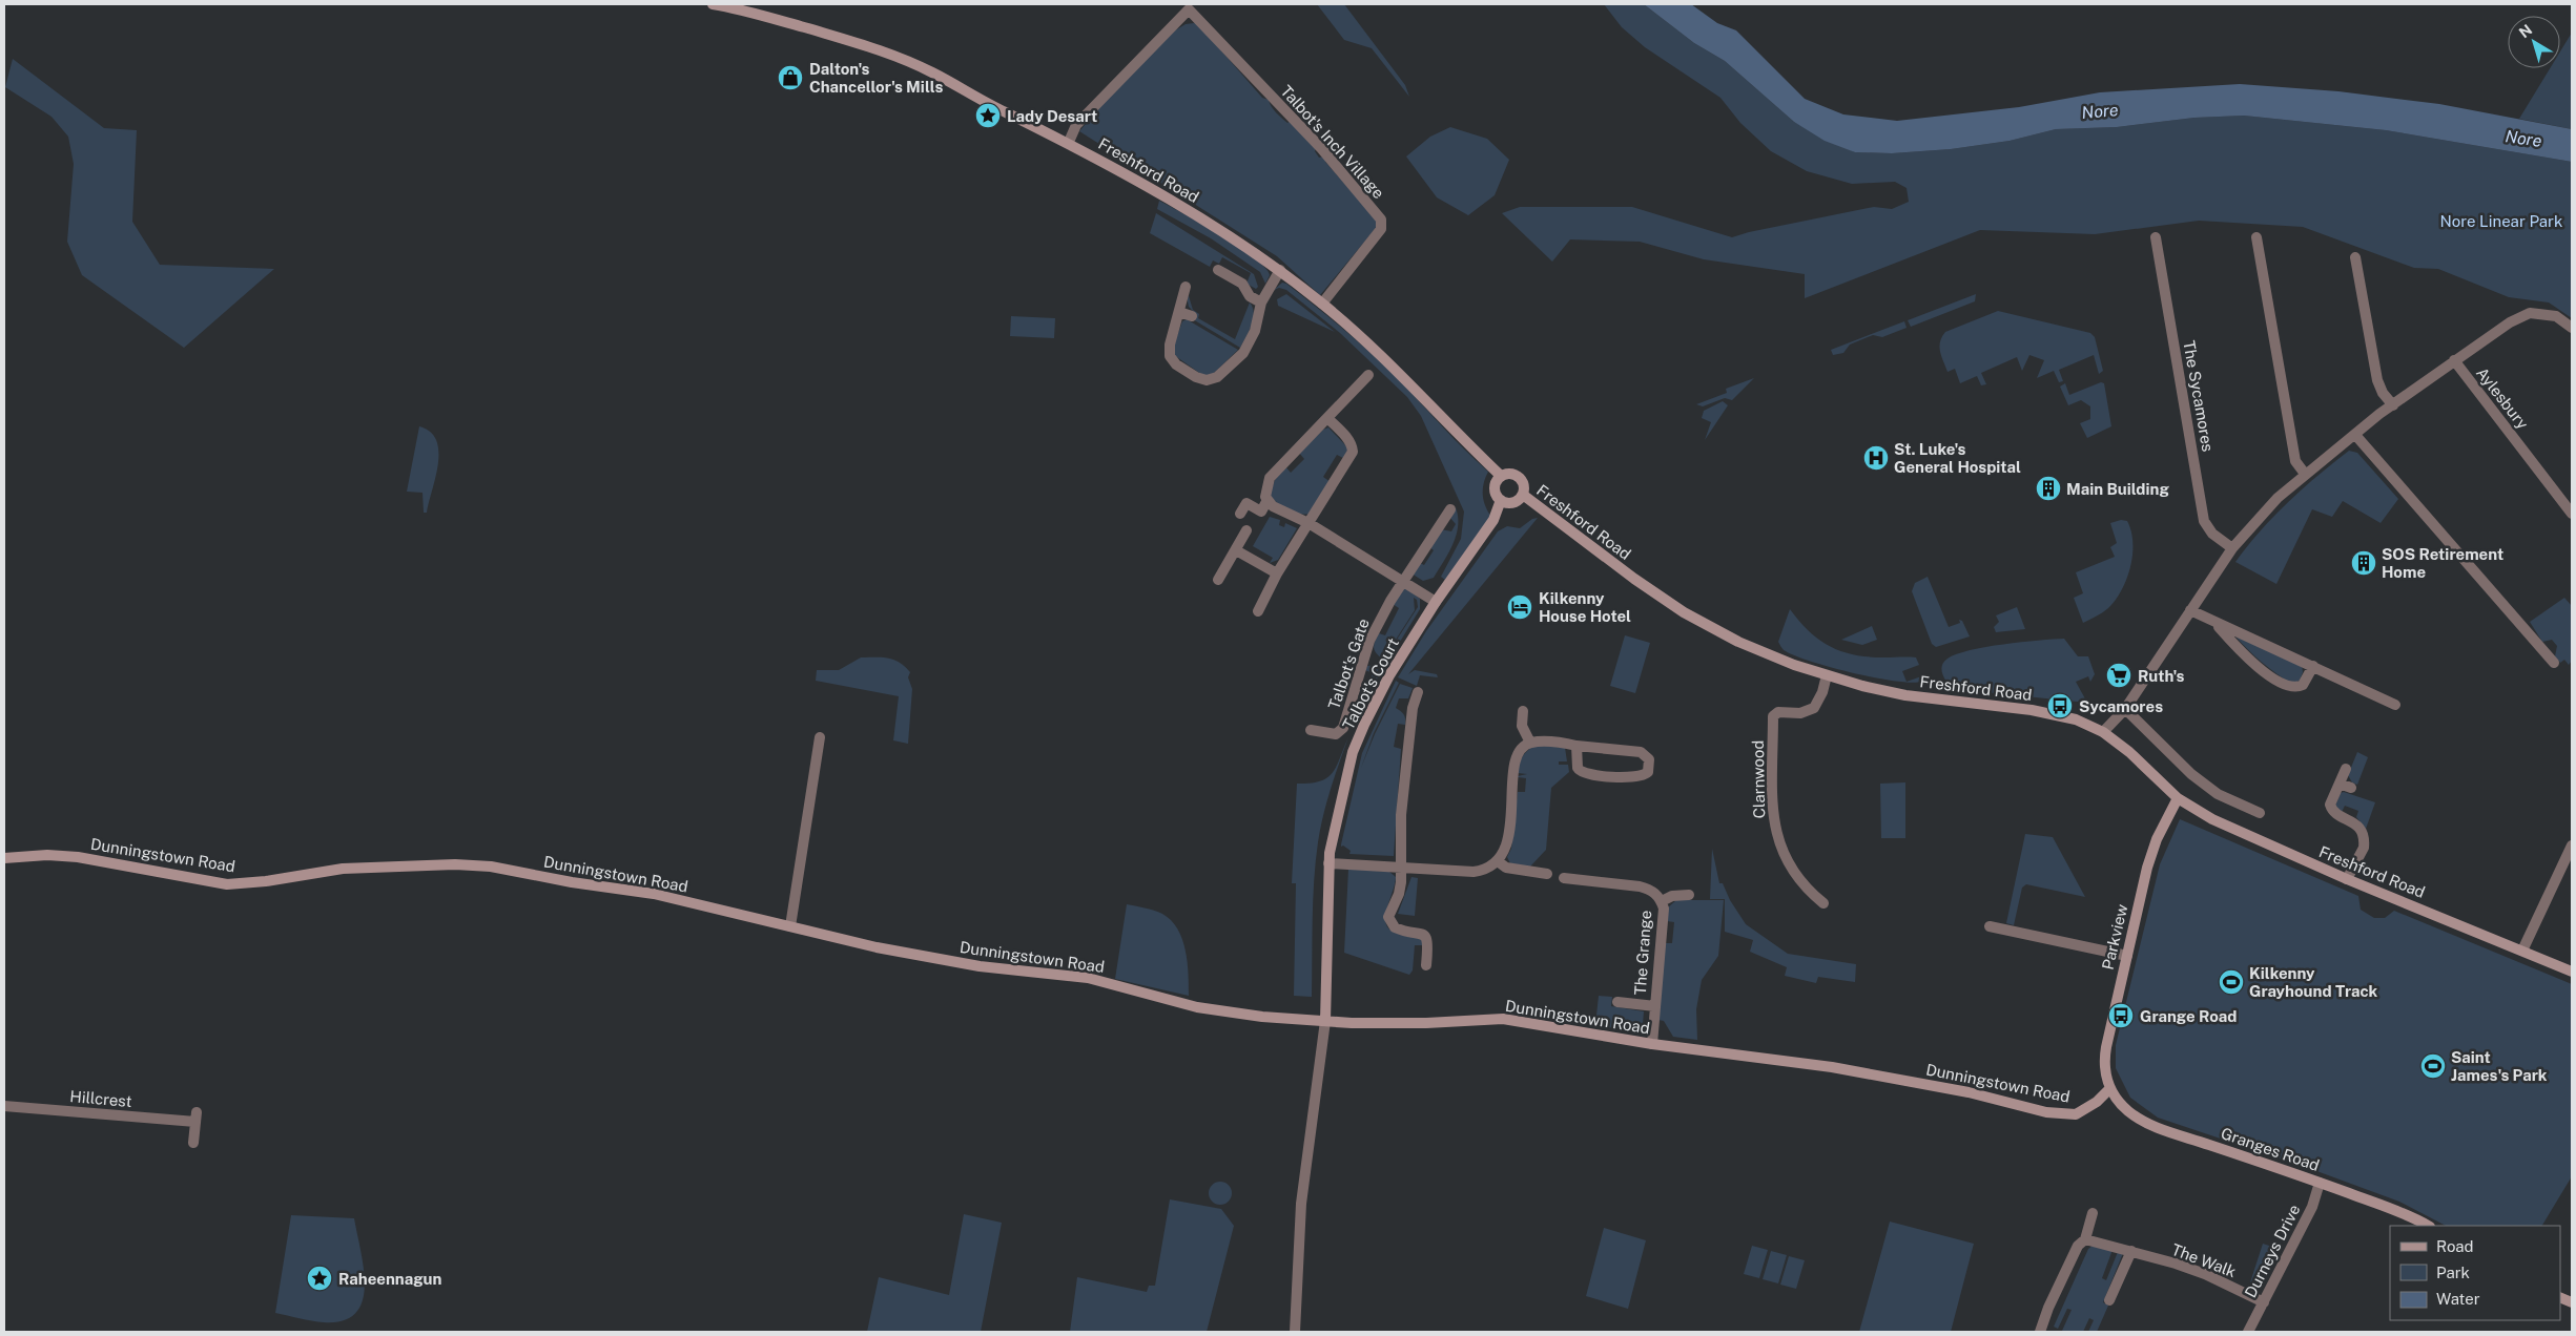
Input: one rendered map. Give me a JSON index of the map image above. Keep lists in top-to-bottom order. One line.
{"streets":{"street":["Talbot's Inch Village","Freshford Road","The Sycamores","Aylesbury","Talbot's Gate","Talbot's Court","Clarnwood","Dunningstown Road","Parkview","The Grange","Hillcrest","Granges Road","Durneys Drive","The Walk"]},"crossings":[["Talbot's Inch Village","Freshford Road"],["Freshford Road","Talbot's Court"],["Freshford Road","Clarnwood"],["Freshford Road","Parkview"],["Talbot's Court","Dunningstown Road"],["Dunningstown Road","Parkview"],["Dunningstown Road","The Grange"],["Dunningstown Road","Granges Road"],["Parkview","Granges Road"],["Granges Road","Durneys Drive"],["Durneys Drive","The Walk"]],"water":["Nore"],"parks":["Nore Linear Park"],"places":{"shop":["Dalton's Chancellor's Mills"],"place":["Lady Desart","Raheennagun"],"hospital":["St. Luke's General Hospital"],"building":["Main Building","SOS Retirement Home"],"hotel":["Kilkenny House Hotel"],"supermarket":["Ruth's"],"bus stop":["Sycamores","Grange Road"],"sports":["Kilkenny Grayhound Track","Saint James's Park"]},"legend":["Road","Park","Water"],"north":"top left"}
